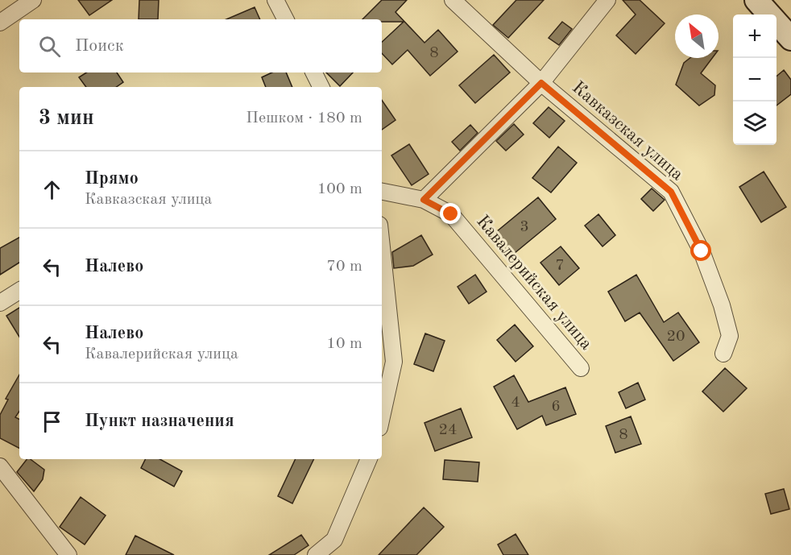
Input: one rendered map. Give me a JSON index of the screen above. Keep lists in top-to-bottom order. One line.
{"streets":{"street":["Кавказская улица","Кавалерийская улица"]},"house_numbers":["8","3","7","20","4","6","24","8"],"north":"top left","page":{"map_buttons":["+","−"],"search":"Поиск","heading":["3 мин","Пешком · 180 m"],"list":[["Прямо","Кавказская улица","100 m"],["Налево","70 m"],["Налево","Кавалерийская улица","10 m"],"Пункт назначения"]}}
